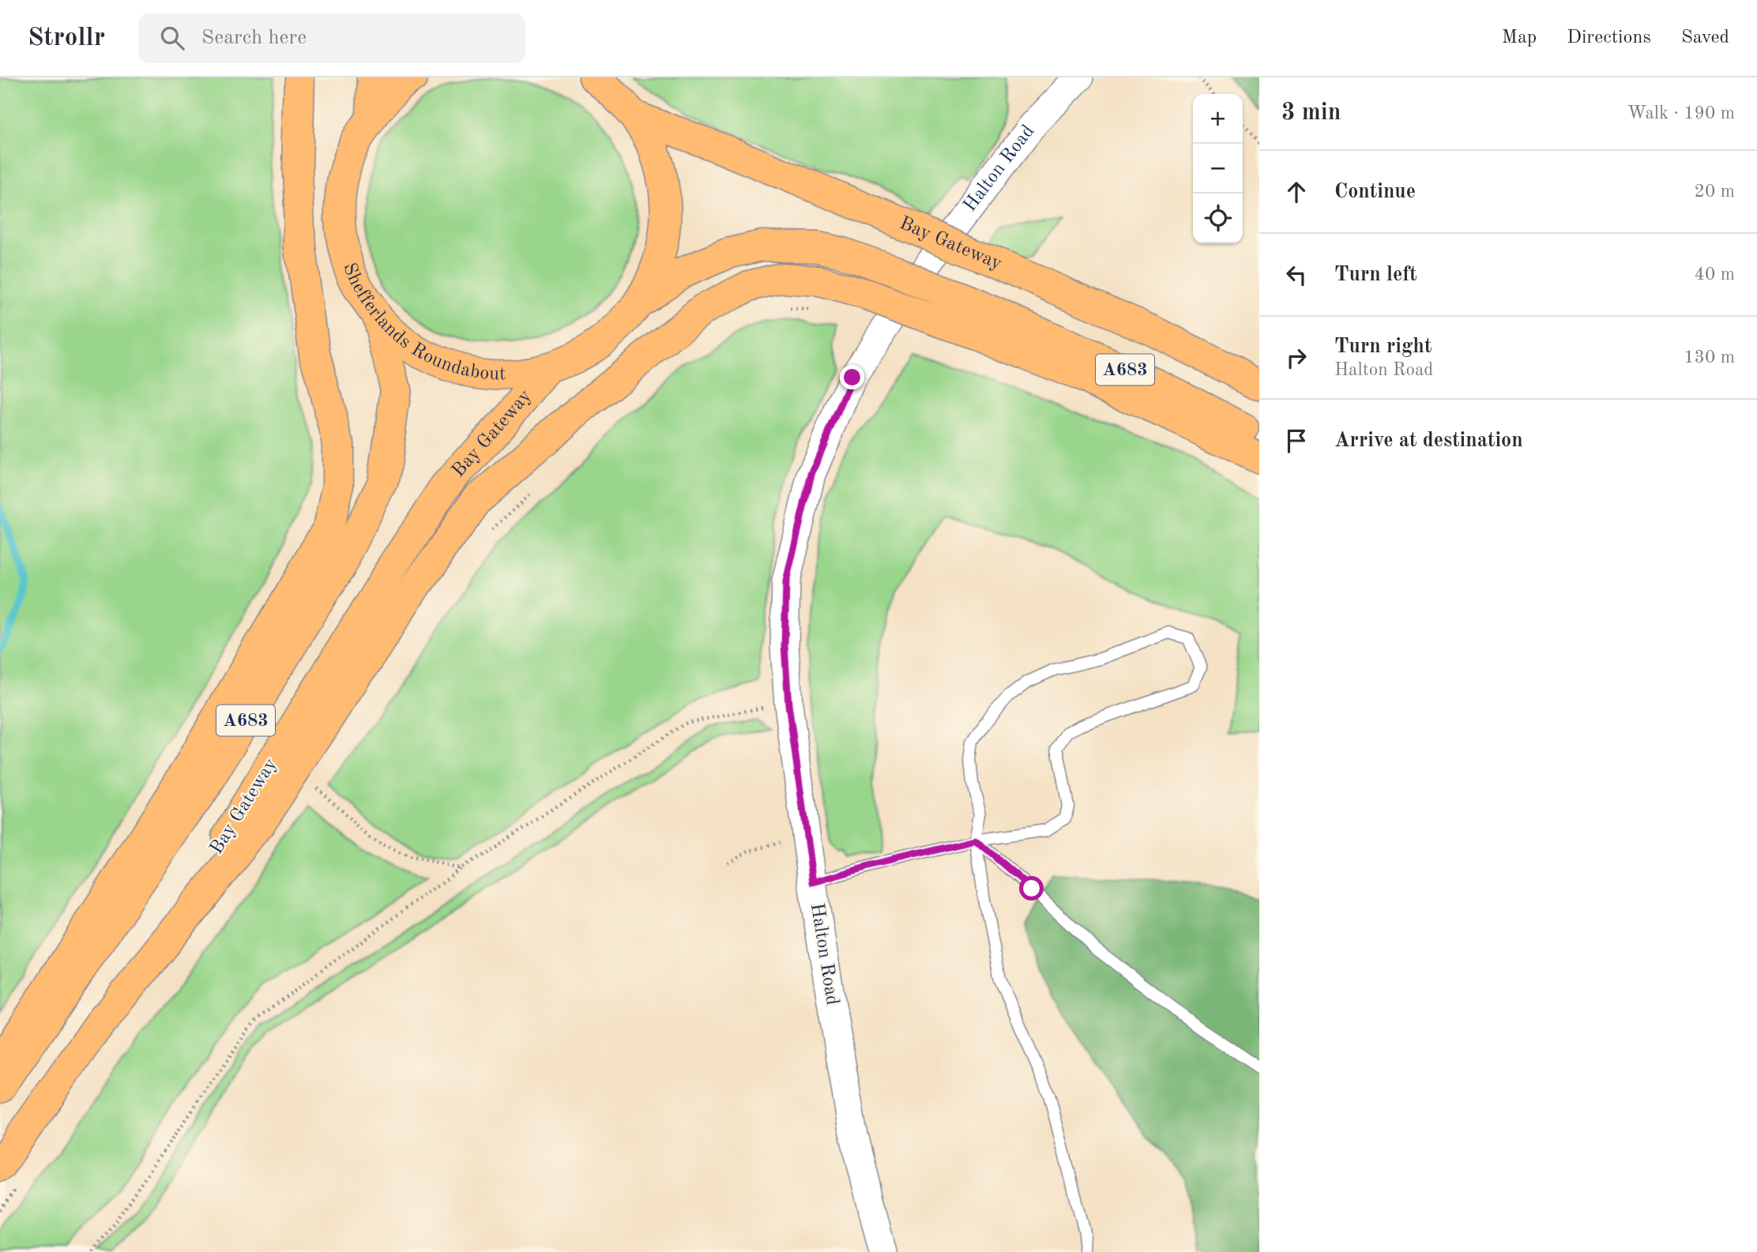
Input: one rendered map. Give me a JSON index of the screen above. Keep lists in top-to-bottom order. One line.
{"streets":{"highway":["Bay Gateway","Shefferlands Roundabout","A683"],"street":["Halton Road"]},"crossings":[["Bay Gateway","Shefferlands Roundabout"],["Shefferlands Roundabout","A683"]],"page":{"header":"Strollr","search":"Search here","nav":["Map","Directions","Saved"],"heading":["3 min","Walk · 190 m"],"map_buttons":["+","−"],"list":[["Continue","20 m"],["Turn left","40 m"],["Turn right","Halton Road","130 m"],"Arrive at destination"]}}
